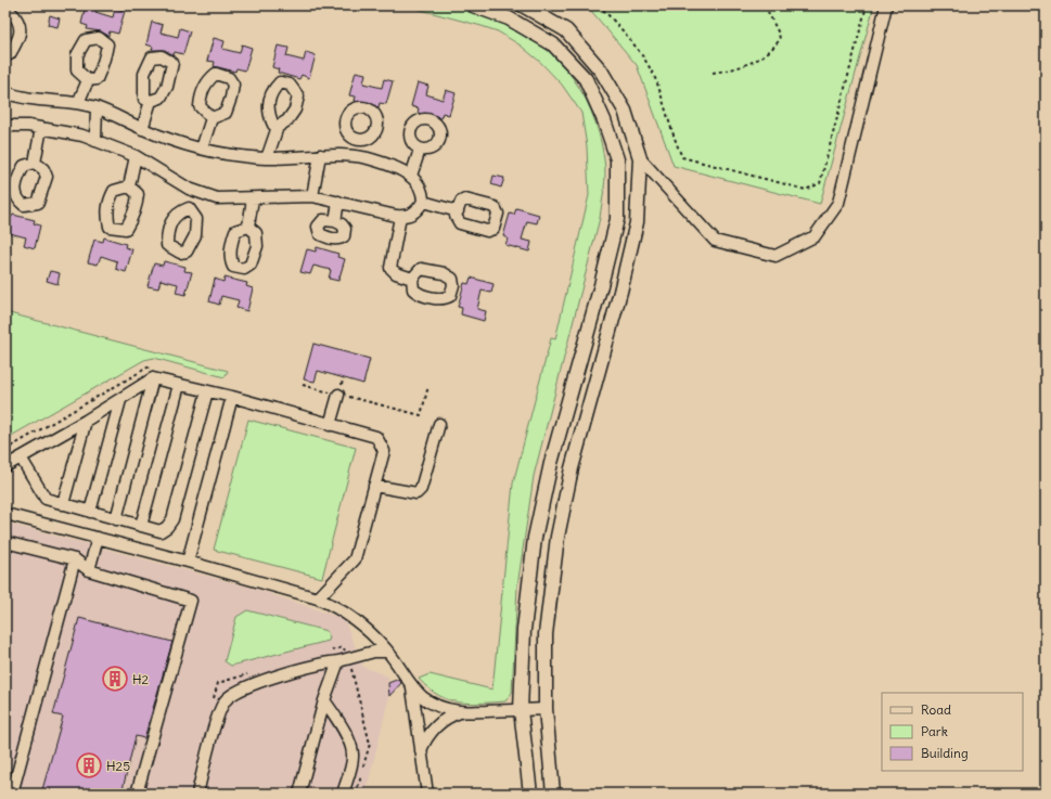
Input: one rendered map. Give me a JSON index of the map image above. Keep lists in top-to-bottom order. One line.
{"places":{"building":["H2","H25"]},"legend":["Road","Park","Building"]}
